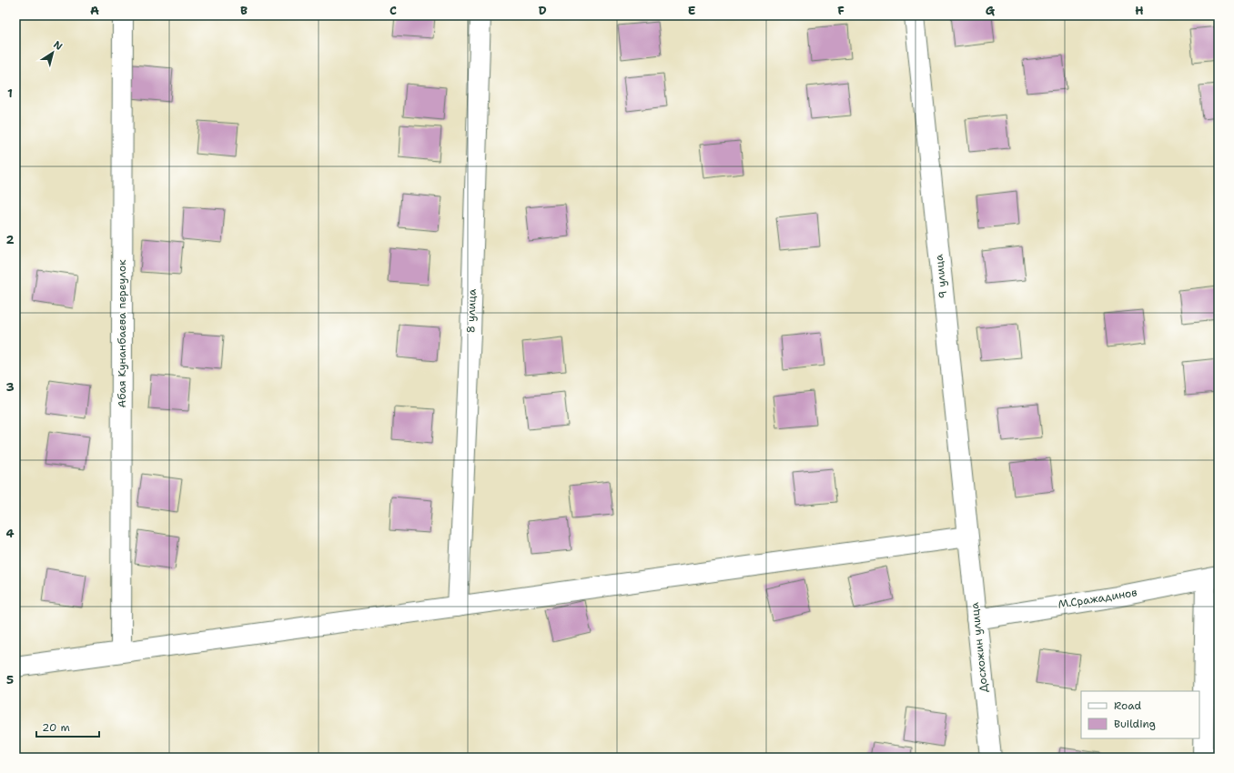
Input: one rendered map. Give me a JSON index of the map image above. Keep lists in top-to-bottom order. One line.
{"streets":{"street":["9 улица","8 улица","Абая Кунанбаева переулок","М.Сражадинов","Досхожин улица"]},"crossings":[["9 улица","Досхожин улица"],["М.Сражадинов","Досхожин улица"]],"legend":["Road","Building"],"scale_bar":"20 m","north":"top right","grid":{"columns":["A","B","C","D","E","F","G","H"],"rows":["1","2","3","4","5"]}}
